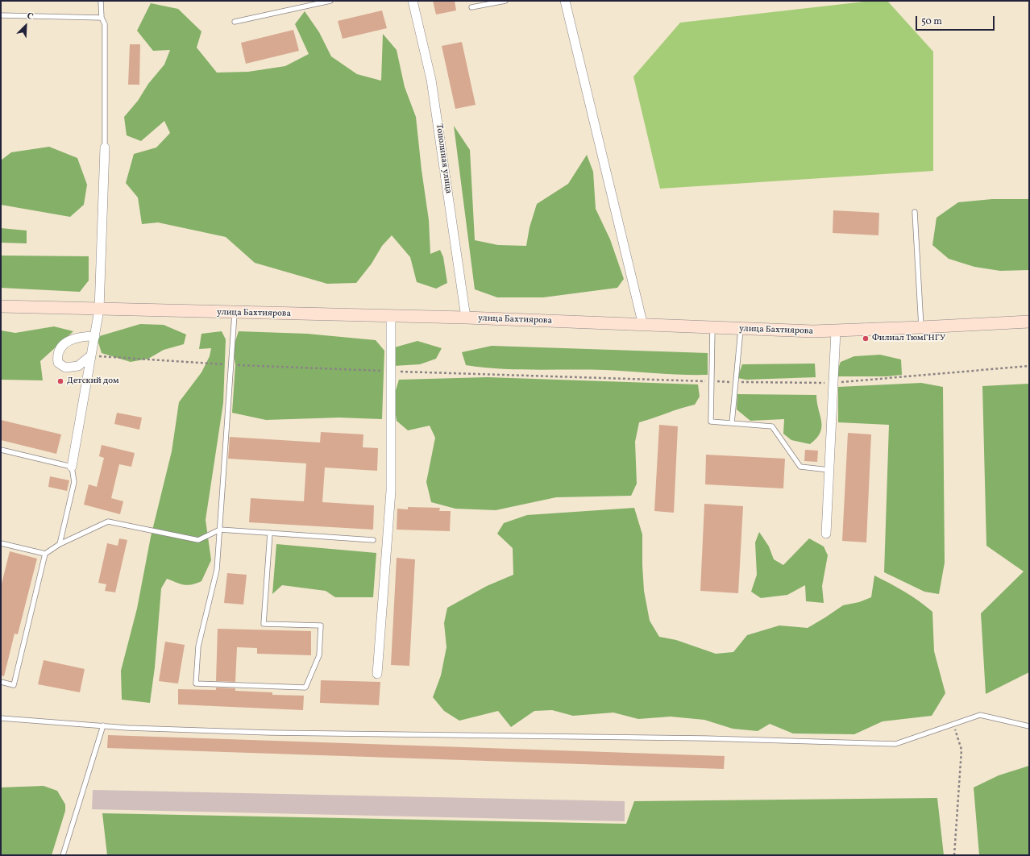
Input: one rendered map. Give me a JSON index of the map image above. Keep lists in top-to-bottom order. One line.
{"streets":{"main road":["улица Бахтиярова"],"street":["Тополиная улица"]},"crossings":[["Тополиная улица","улица Бахтиярова"]],"places":["Филиал ТюмГНГУ","Детский дом"],"scale_bar":"50 m","north":"top right"}
